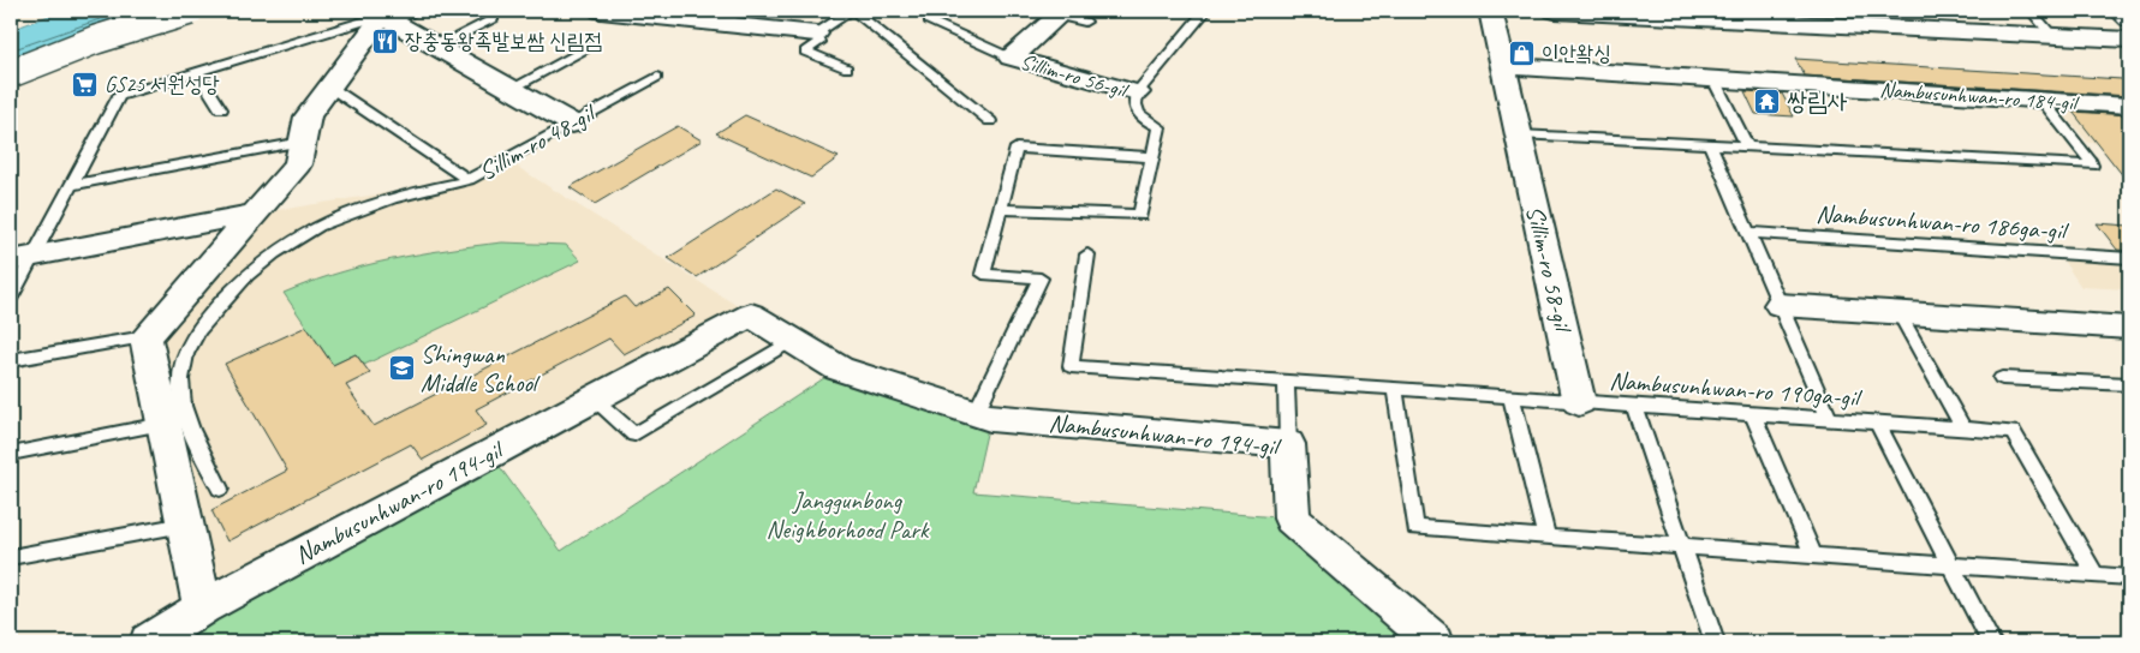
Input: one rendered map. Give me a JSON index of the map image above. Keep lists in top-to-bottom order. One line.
{"streets":{"street":["Sillim-ro 56-gil","Nambusunhwan-ro 184-gil","Sillim-ro 58-gil","Nambusunhwan-ro 194-gil"],"lane":["Sillim-ro 48-gil","Nambusunhwan-ro 186ga-gil","Nambusunhwan-ro 190ga-gil"]},"crossings":[["Nambusunhwan-ro 184-gil","Sillim-ro 58-gil"],["Sillim-ro 58-gil","Nambusunhwan-ro 190ga-gil"]],"parks":["Janggunbong Neighborhood Park"],"places":{"restaurant":["장충동왕족발보쌈 신림점"],"shop":["이안왁싱"],"supermarket":["GS25 서원성당"],"temple":["쌍림사"],"school or university":["Shingwan Middle School"]}}
